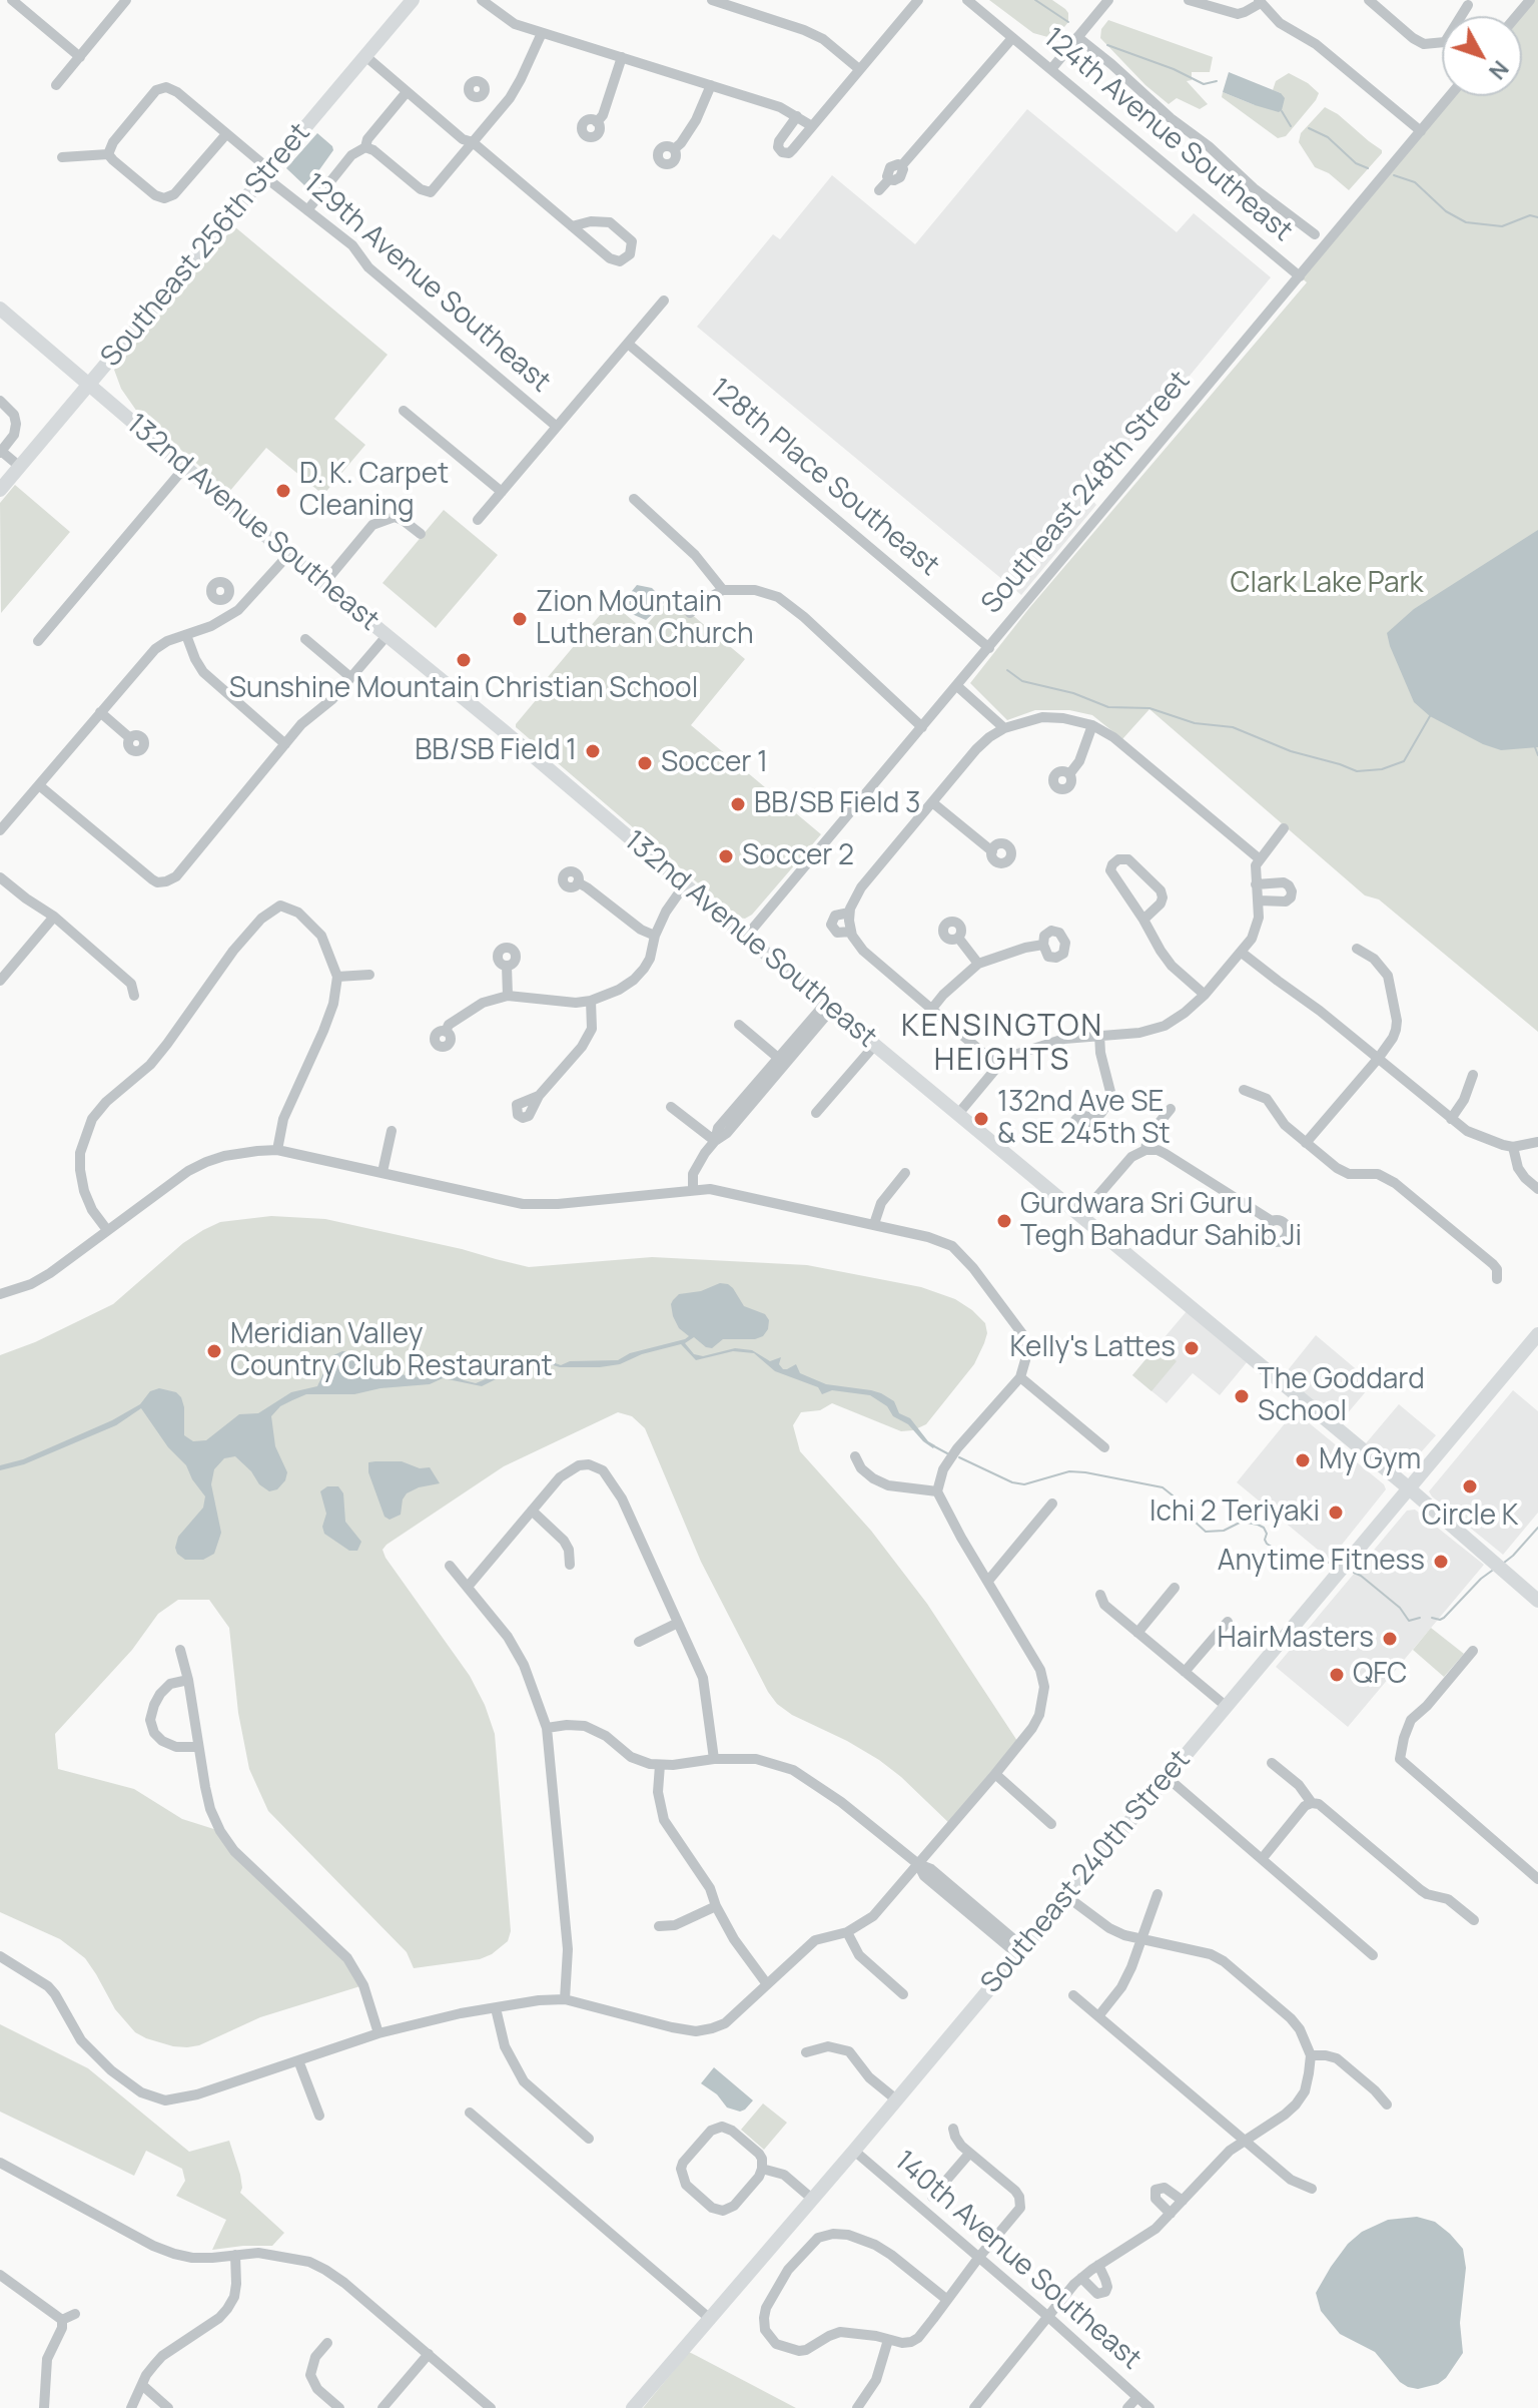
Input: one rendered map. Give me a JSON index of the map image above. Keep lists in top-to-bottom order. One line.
{"streets":{"main road":["Southeast 256th Street","132nd Avenue Southeast","Southeast 240th Street"],"street":["124th Avenue Southeast","129th Avenue Southeast","128th Place Southeast","Southeast 248th Street","140th Avenue Southeast"]},"crossings":[["124th Avenue Southeast","Southeast 248th Street"],["Southeast 256th Street","129th Avenue Southeast"],["Southeast 256th Street","132nd Avenue Southeast"],["128th Place Southeast","Southeast 248th Street"],["Southeast 248th Street","132nd Avenue Southeast"],["132nd Avenue Southeast","Southeast 240th Street"],["Southeast 240th Street","140th Avenue Southeast"]],"districts":["KENSINGTON HEIGHTS"],"parks":["Clark Lake Park"],"places":["D. K. Carpet Cleaning","Zion Mountain Lutheran Church","Sunshine Mountain Christian School","BB/SB Field 1","Soccer 1","BB/SB Field 3","Soccer 2","132nd Ave SE & SE 245th St","Gurdwara Sri Guru Tegh Bahadur Sahib Ji","Kelly's Lattes","Meridian Valley Country Club Restaurant","The Goddard School","My Gym","Circle K","Ichi 2 Teriyaki","Anytime Fitness","HairMasters","QFC"],"north":"bottom right"}
